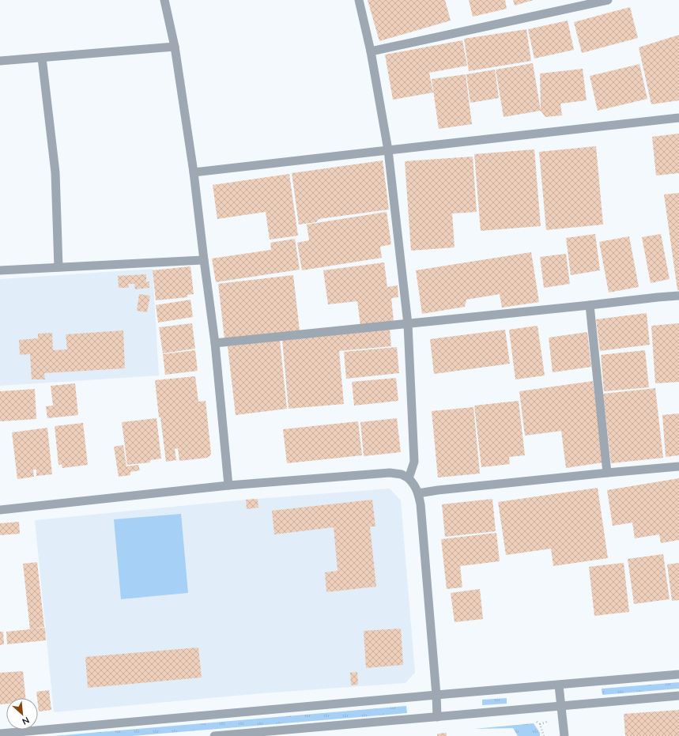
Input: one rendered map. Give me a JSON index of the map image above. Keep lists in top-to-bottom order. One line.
{"north":"bottom right"}
